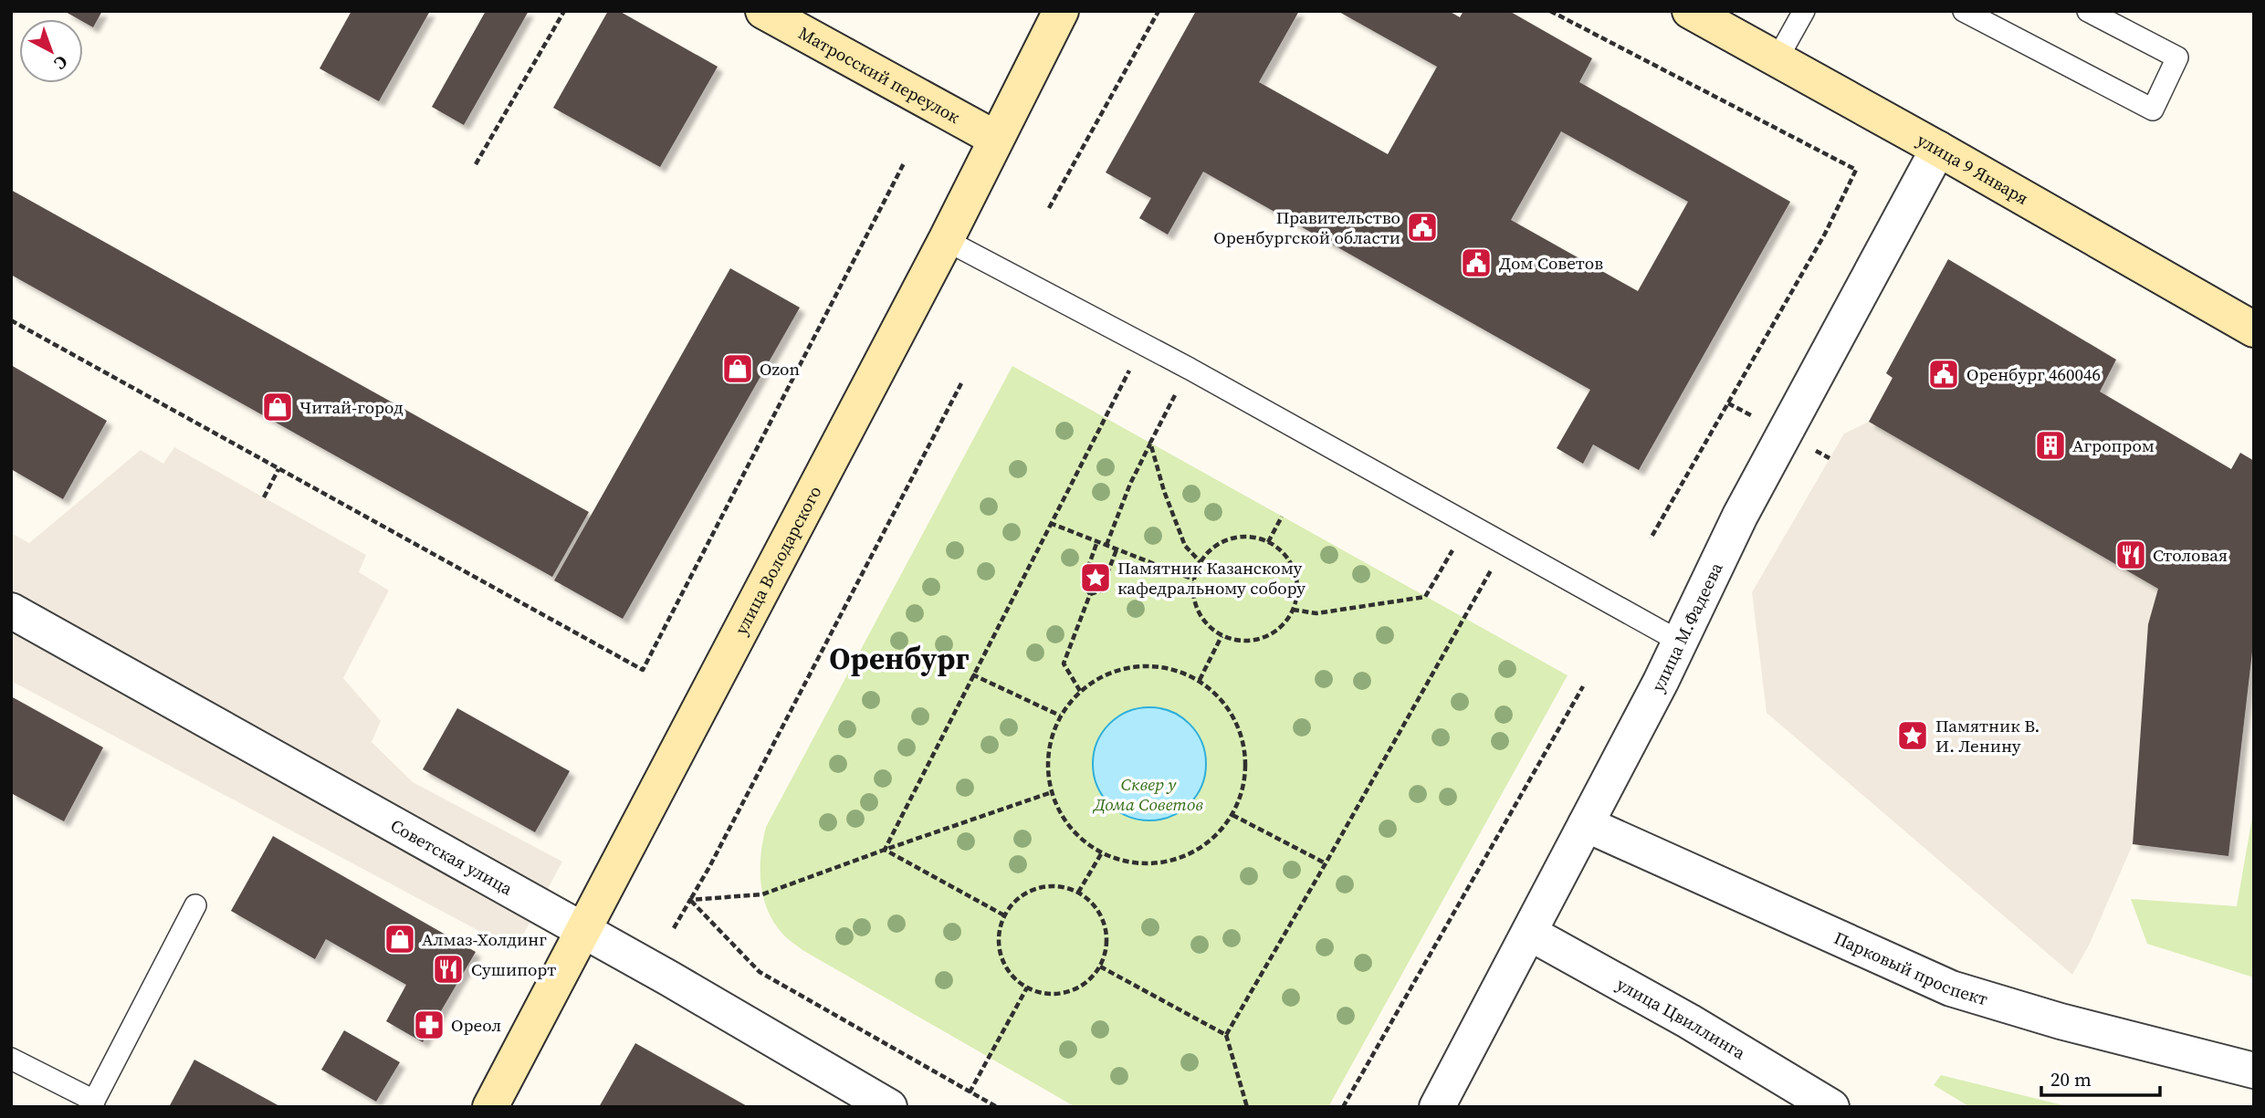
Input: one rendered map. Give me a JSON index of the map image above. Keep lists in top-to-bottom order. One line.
{"streets":{"main road":["Матросский переулок","улица 9 Января","улица Володарского"],"street":["улица М.Фадеева","Советская улица","Парковый проспект","улица Цвиллинга"]},"crossings":[["Матросский переулок","улица Володарского"],["улица 9 Января","улица М.Фадеева"],["улица Володарского","Советская улица"],["улица М.Фадеева","Парковый проспект"],["улица М.Фадеева","улица Цвиллинга"]],"districts":["Оренбург"],"parks":["Сквер у Дома Советов"],"places":{"public building":["Правительство Оренбургской области","Дом Советов","Оренбург 460046"],"shop":["Ozon","Читай-город","Алмаз-Холдинг"],"building":["Агропром"],"restaurant":["Столовая","Сушипорт"],"place":["Памятник Казанскому кафедральному собору","Памятник В. И. Ленину"],"pharmacy":["Ореол"]},"scale_bar":"20 m","north":"bottom right"}
